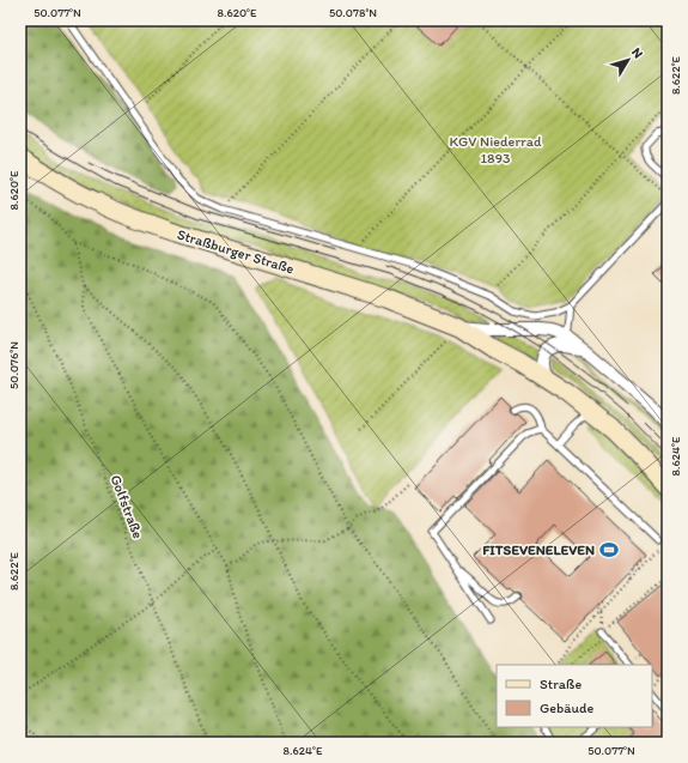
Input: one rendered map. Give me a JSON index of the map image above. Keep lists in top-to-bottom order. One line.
{"streets":{"main road":["Straßburger Straße"],"path":["Golfstraße"]},"parks":["KGV Niederrad 1893"],"places":{"sports":["FITSEVENELEVEN"]},"legend":["Straße","Gebäude"],"north":"top right","coordinates":["50.077°N","8.620°E","50.078°N","8.622°E","50.076°N","8.624°E"]}
